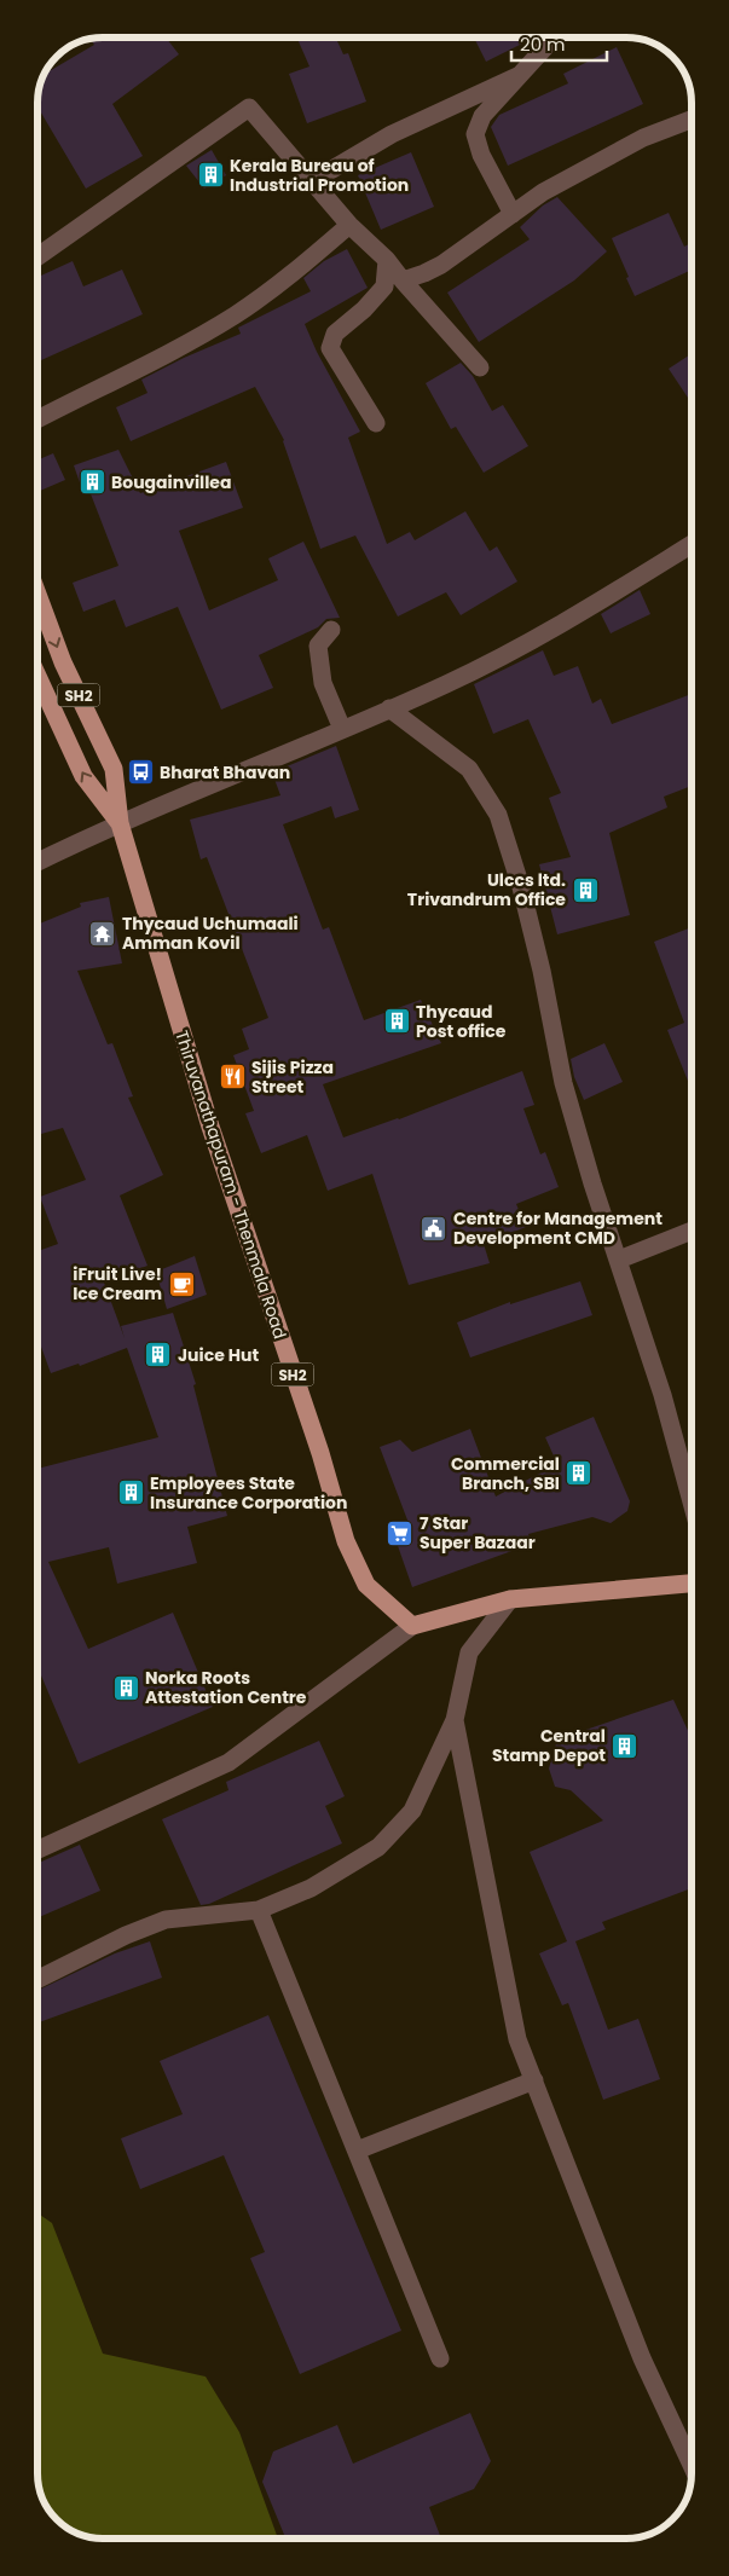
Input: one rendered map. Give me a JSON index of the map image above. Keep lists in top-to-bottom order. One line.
{"streets":{"main road":["SH2","Thiruvanathapuram - Thenmala Road"]},"places":{"building":["Kerala Bureau of Industrial Promotion","Bougainvillea","Ulccs ltd. Trivandrum Office","Thycaud Post office","Juice Hut","Commercial Branch, SBI","Employees State Insurance Corporation","Norka Roots Attestation Centre","Central Stamp Depot"],"bus stop":["Bharat Bhavan"],"temple":["Thycaud Uchumaali Amman Kovil"],"restaurant":["Sijis Pizza Street"],"public building":["Centre for Management Development CMD"],"cafe":["iFruit Live! Ice Cream"],"supermarket":["7 Star Super Bazaar"]},"scale_bar":"20 m"}
